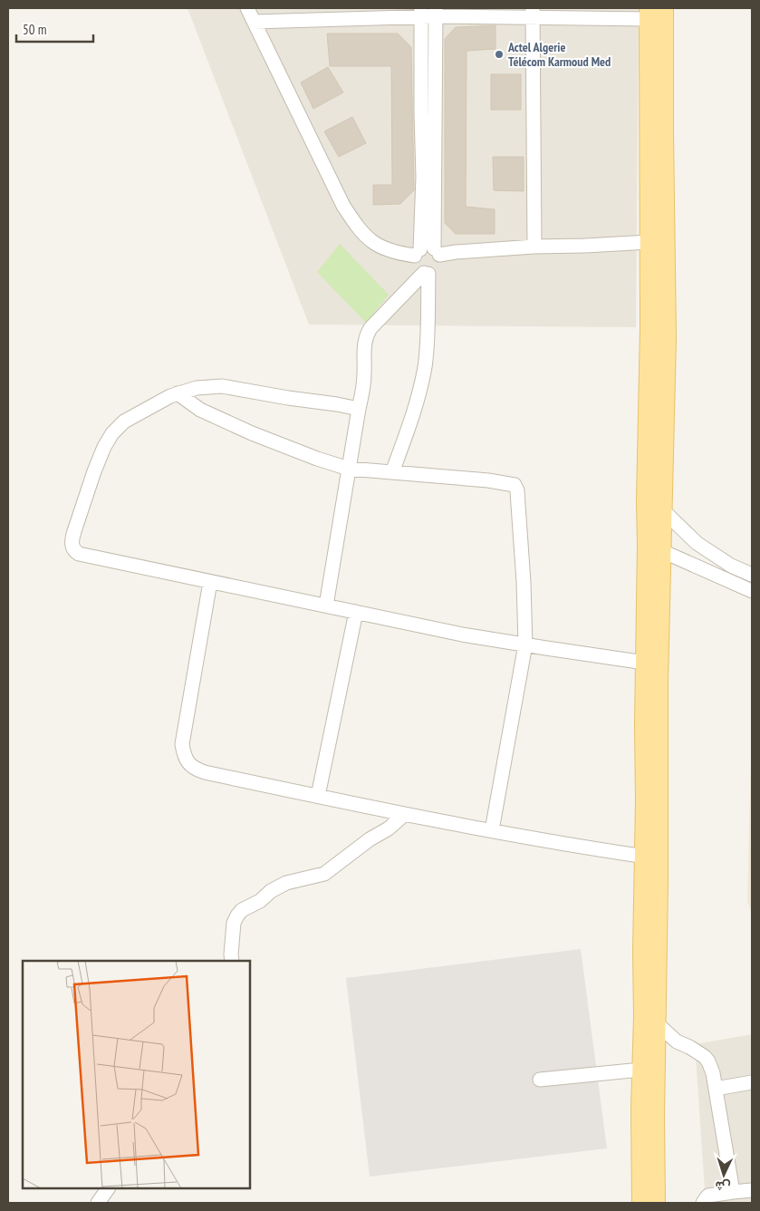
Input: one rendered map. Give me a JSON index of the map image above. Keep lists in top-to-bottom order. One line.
{"places":["Actel Algerie Télécom Karmoud Med"],"scale_bar":"50 m","north":"bottom"}
